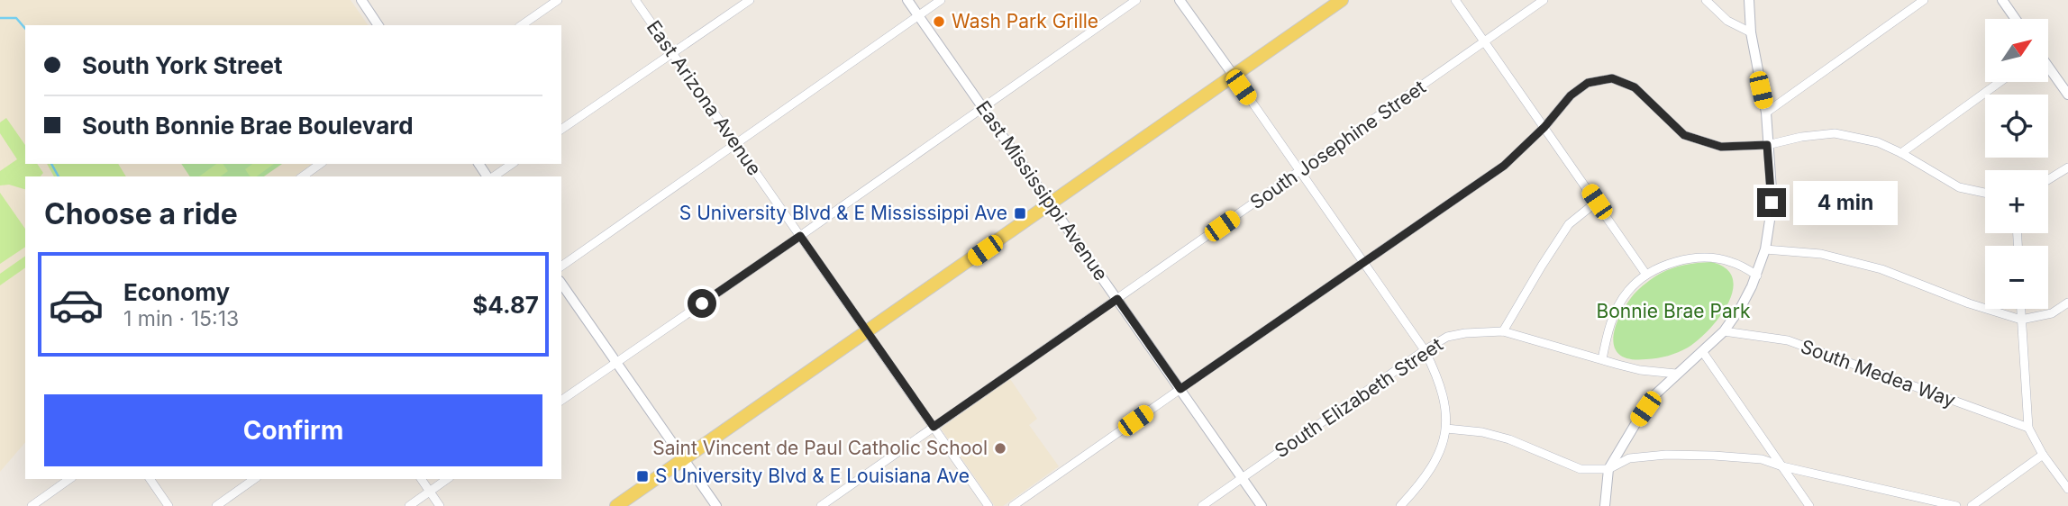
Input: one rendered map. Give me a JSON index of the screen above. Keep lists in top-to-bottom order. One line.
{"streets":{"street":["East Arizona Avenue","South Josephine Street","East Mississippi Avenue","South Medea Way","South Elizabeth Street"]},"crossings":[["East Arizona Avenue","South Josephine Street"],["South Josephine Street","East Mississippi Avenue"],["East Mississippi Avenue","South Elizabeth Street"]],"parks":["Bonnie Brae Park"],"places":{"other":["Wash Park Grille","Saint Vincent de Paul Catholic School"],"transit":["S University Blvd & E Mississippi Ave","S University Blvd & E Louisiana Ave"]},"north":"top right","page":{"map_buttons":["+","−"],"banner":["South York Street","South Bonnie Brae Boulevard"],"heading":"Choose a ride","bubble":"4 min","list":[{"name":"Economy","note":"1 min · 15:13","value":"$4.87"}],"buttons":"Confirm"}}
